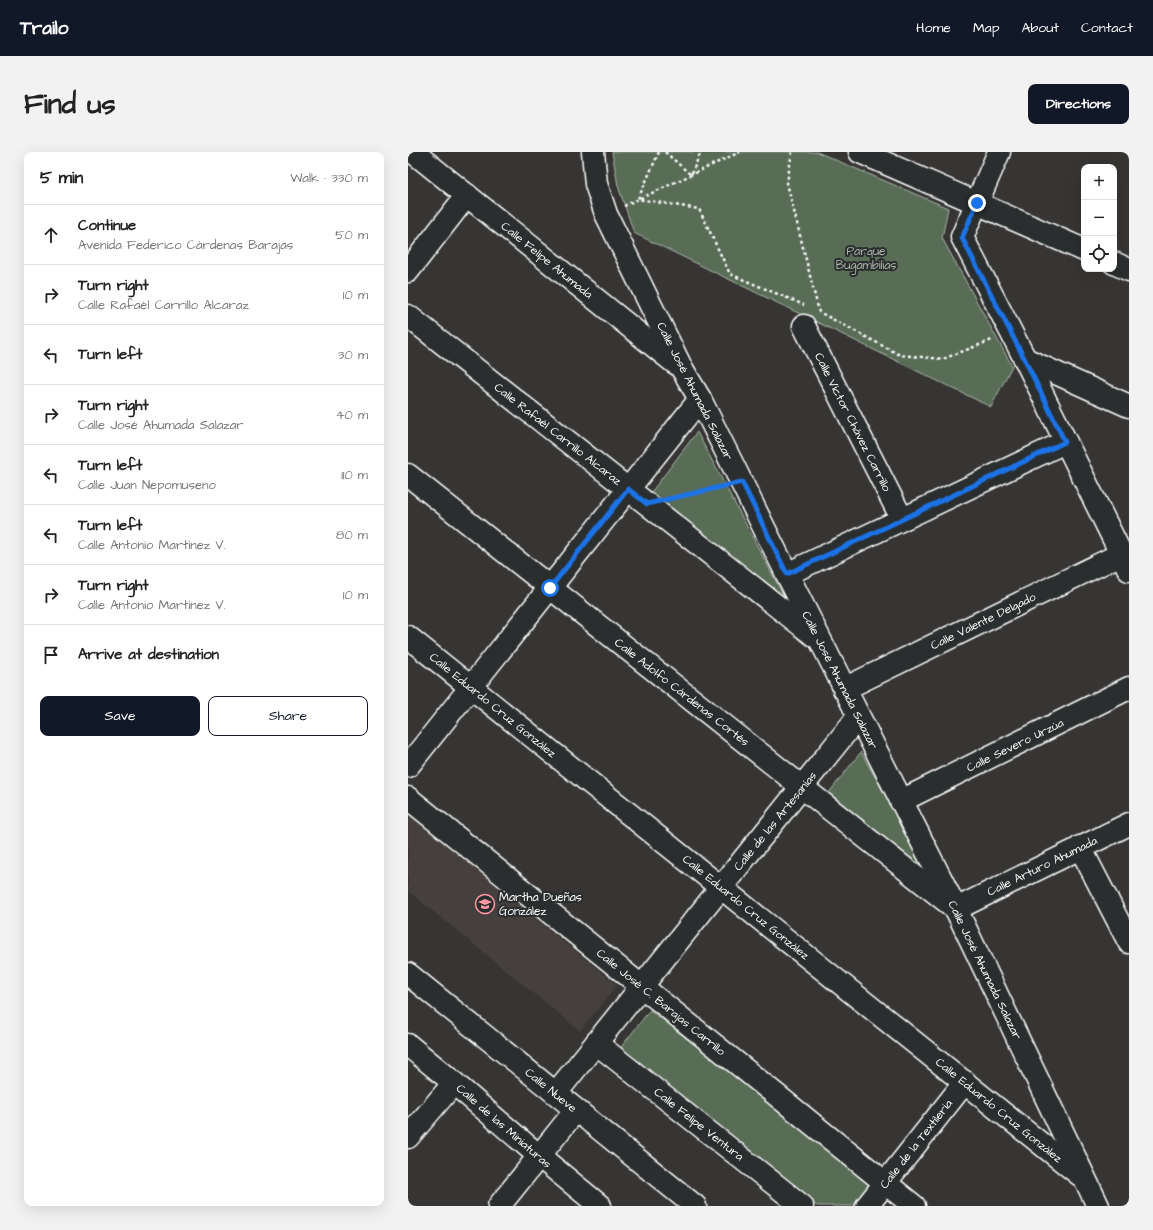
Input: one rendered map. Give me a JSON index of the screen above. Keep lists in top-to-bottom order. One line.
{"streets":{"street":["Calle Felipe Ahumada","Calle José Ahumada Salazar","Calle Víctor Chávez Carrillo","Calle Rafaél Carrillo Alcaraz","Calle Valente Delgado","Calle Adolfo Cárdenas Cortés","Calle Eduardo Cruz González","Calle Severo Urzúa","Calle de las Artesanías","Calle Arturo Ahumada","Calle José C. Barajas Carrillo","Calle Nueve","Calle Felipe Ventura","Calle de las Miniaturas","Calle de la Textilería"]},"crossings":[["Calle Felipe Ahumada","Calle José Ahumada Salazar"],["Calle José Ahumada Salazar","Calle Rafaél Carrillo Alcaraz"],["Calle José Ahumada Salazar","Calle Valente Delgado"],["Calle José Ahumada Salazar","Calle Adolfo Cárdenas Cortés"],["Calle José Ahumada Salazar","Calle Eduardo Cruz González"],["Calle José Ahumada Salazar","Calle Severo Urzúa"],["Calle José Ahumada Salazar","Calle de las Artesanías"],["Calle José Ahumada Salazar","Calle Arturo Ahumada"],["Calle Adolfo Cárdenas Cortés","Calle de las Artesanías"],["Calle Adolfo Cárdenas Cortés","Calle Arturo Ahumada"],["Calle Eduardo Cruz González","Calle de las Artesanías"],["Calle Eduardo Cruz González","Calle de la Textilería"],["Calle de las Artesanías","Calle José C. Barajas Carrillo"],["Calle de las Artesanías","Calle Nueve"],["Calle de las Artesanías","Calle Felipe Ventura"],["Calle José C. Barajas Carrillo","Calle de la Textilería"]],"parks":["Parque Bugambilias"],"places":{"school or university":["Martha Dueñas González"]},"page":{"header":"Trailo","nav":["Home","Map","About","Contact"],"buttons":["Directions",["Save","Share"]],"title":"Find us","heading":["5 min","Walk · 330 m"],"map_buttons":["+","−"],"list":[["Continue","Avenida Federico Cárdenas Barajas","50 m"],["Turn right","Calle Rafaél Carrillo Alcaraz","10 m"],["Turn left","30 m"],["Turn right","Calle José Ahumada Salazar","40 m"],["Turn left","Calle Juan Nepomuseno","110 m"],["Turn left","Calle Antonio Martínez V.","80 m"],["Turn right","Calle Antonio Martínez V.","10 m"],"Arrive at destination"]}}
